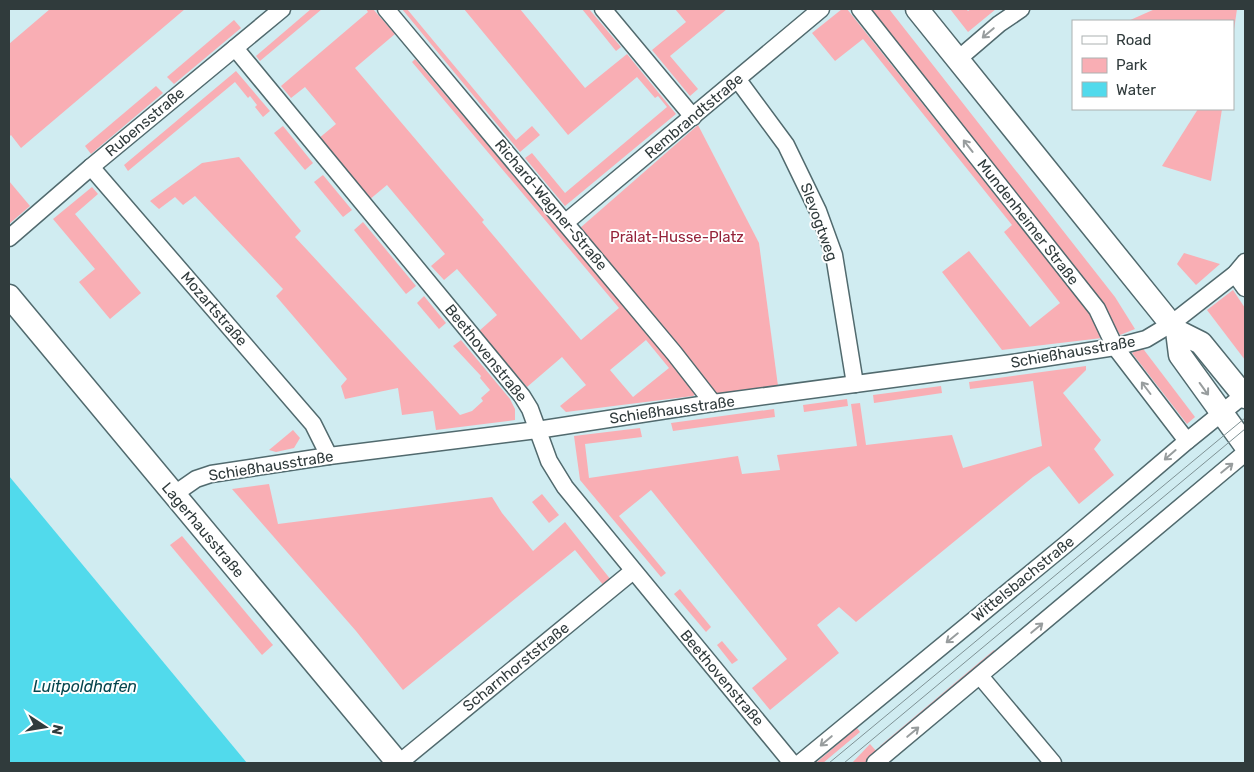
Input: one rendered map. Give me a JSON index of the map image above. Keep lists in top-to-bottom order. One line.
{"streets":{"street":["Rembrandtstraße","Rubensstraße","Richard-Wagner-Straße","Slevogtweg","Mundenheimer Straße","Mozartstraße","Schießhausstraße","Beethovenstraße","Lagerhausstraße","Wittelsbachstraße","Scharnhorststraße"]},"crossings":[["Rembrandtstraße","Richard-Wagner-Straße"],["Rembrandtstraße","Slevogtweg"],["Rubensstraße","Mozartstraße"],["Rubensstraße","Beethovenstraße"],["Richard-Wagner-Straße","Schießhausstraße"],["Slevogtweg","Schießhausstraße"],["Mundenheimer Straße","Schießhausstraße"],["Mundenheimer Straße","Wittelsbachstraße"],["Mozartstraße","Schießhausstraße"],["Schießhausstraße","Beethovenstraße"],["Schießhausstraße","Lagerhausstraße"],["Beethovenstraße","Scharnhorststraße"],["Lagerhausstraße","Scharnhorststraße"]],"water":["Luitpoldhafen"],"parks":["Prälat-Husse-Platz"],"legend":["Road","Park","Water"],"north":"right"}
